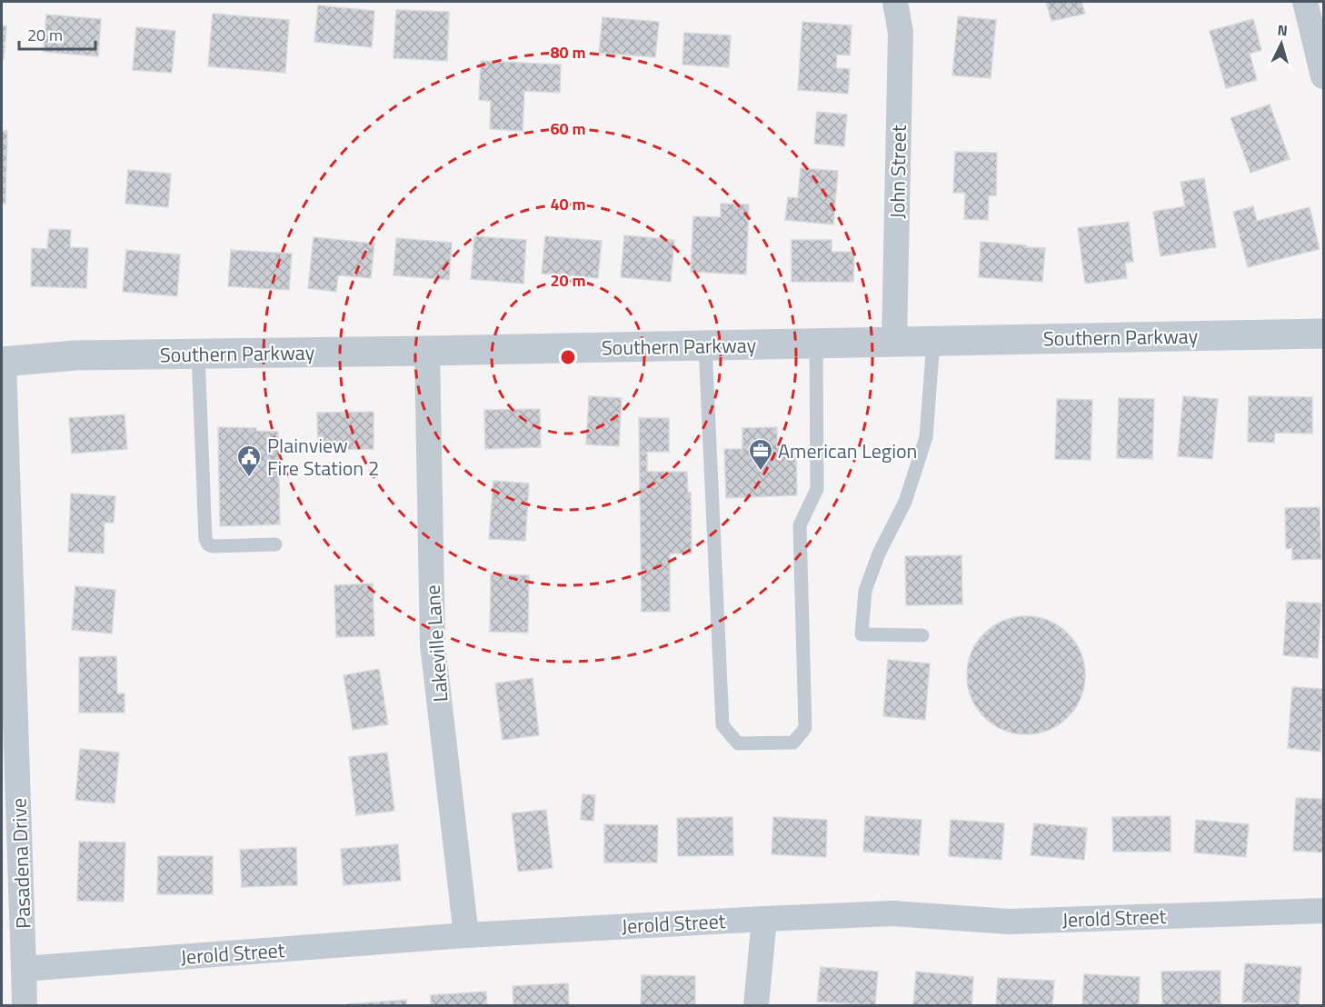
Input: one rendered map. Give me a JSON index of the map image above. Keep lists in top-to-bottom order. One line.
{"streets":{"street":["John Street","Southern Parkway","Lakeville Lane","Pasadena Drive","Jerold Street"]},"crossings":[["John Street","Southern Parkway"],["Southern Parkway","Lakeville Lane"],["Southern Parkway","Pasadena Drive"],["Lakeville Lane","Jerold Street"],["Pasadena Drive","Jerold Street"]],"places":{"office":["American Legion"],"public building":["Plainview Fire Station 2"]},"scale_bar":"20 m","north":"top","rings":["80 m","60 m","40 m","20 m"]}
